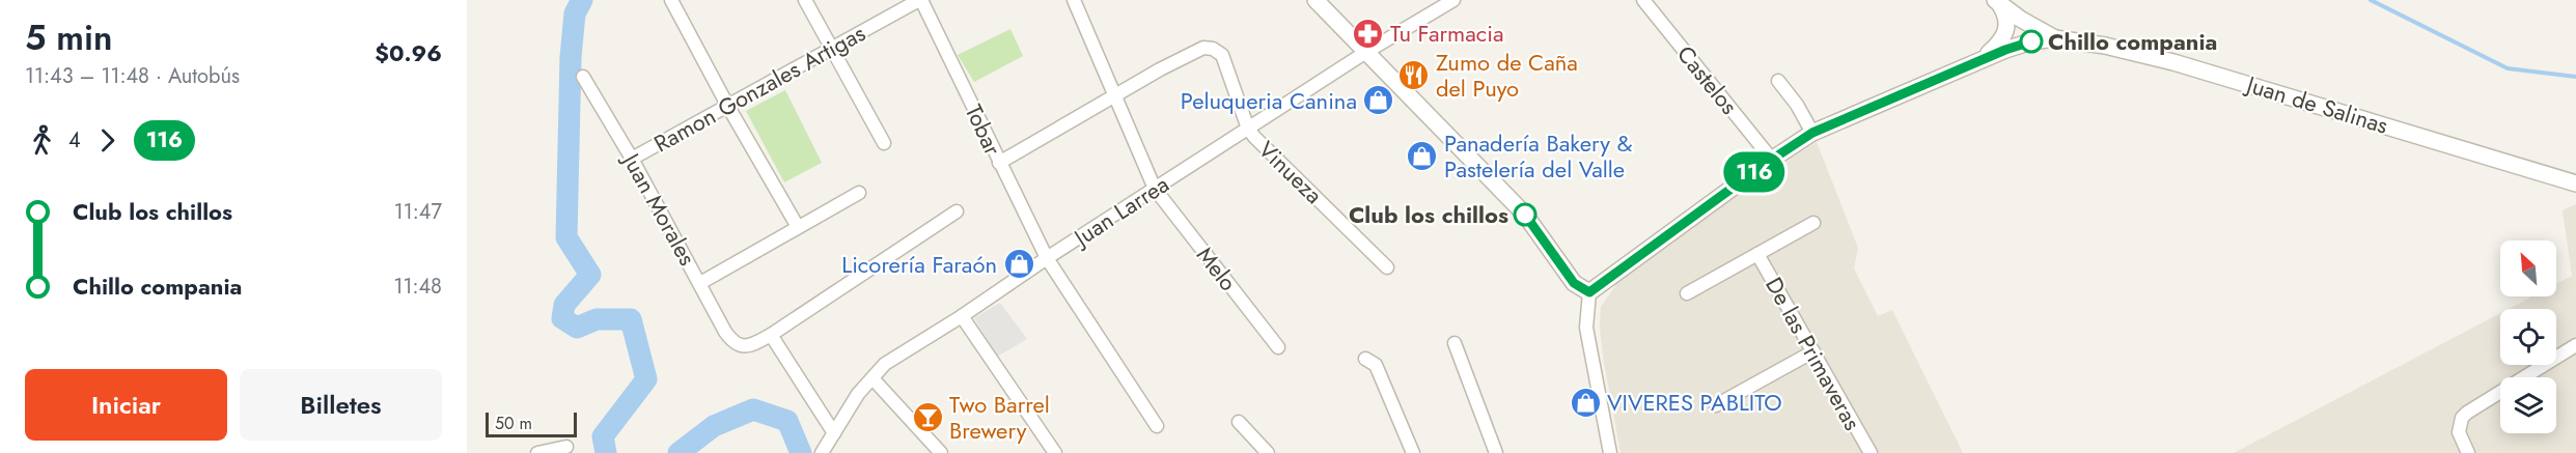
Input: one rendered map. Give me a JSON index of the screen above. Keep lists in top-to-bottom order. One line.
{"streets":{"street":["Castelos","Ramon Gonzales Artigas","Juan de Salinas","Tobar","Vinueza","Juan Morales","Juan Larrea","Melo","De las Primaveras"]},"crossings":[["Castelos","Juan de Salinas"],["Ramon Gonzales Artigas","Tobar"],["Ramon Gonzales Artigas","Juan Morales"],["Tobar","Juan Larrea"],["Vinueza","Juan Larrea"],["Juan Larrea","Melo"]],"places":{"pharmacy":["Tu Farmacia"],"other":["Chillo compania","Club los chillos"],"restaurant":["Zumo de Caña del Puyo"],"shop":["Peluqueria Canina","Panadería Bakery & Pastelería del Valle","Licorería Faraón","VIVERES PABLITO"],"bar":["Two Barrel Brewery"]},"lines":["bus line 116"],"scale_bar":"50 m","north":"top left","page":{"heading":["5 min","11:43 – 11:48 · Autobús","$0.96"],"on_map":"116","legs":["4","116"],"list":[{"name":"Club los chillos","value":"11:47"},{"name":"Chillo compania","value":"11:48"}],"buttons":["Iniciar","Billetes"],"scale":"50 m"}}
